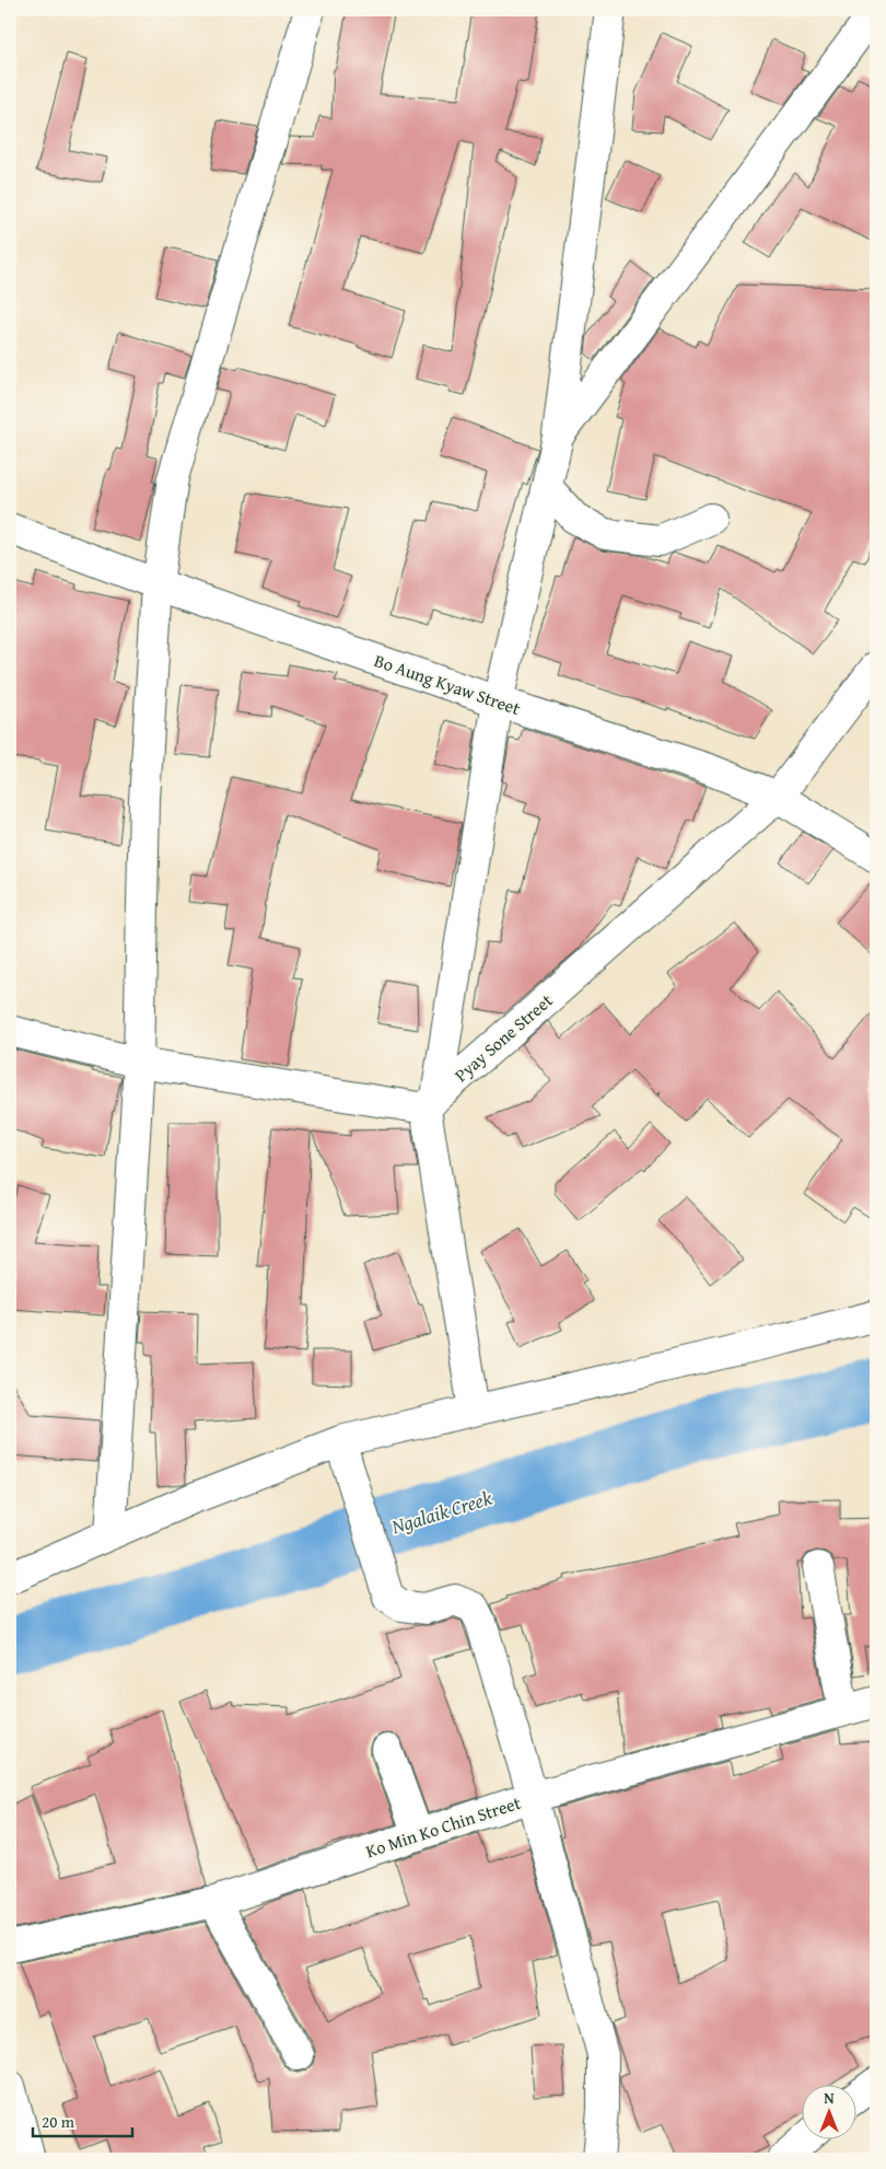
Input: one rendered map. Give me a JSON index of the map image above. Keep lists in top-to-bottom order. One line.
{"streets":{"street":["Bo Aung Kyaw Street","Pyay Sone Street","Ko Min Ko Chin Street"]},"crossings":[["Bo Aung Kyaw Street","Pyay Sone Street"]],"water":["Ngalaik Creek"],"scale_bar":"20 m","north":"top"}
